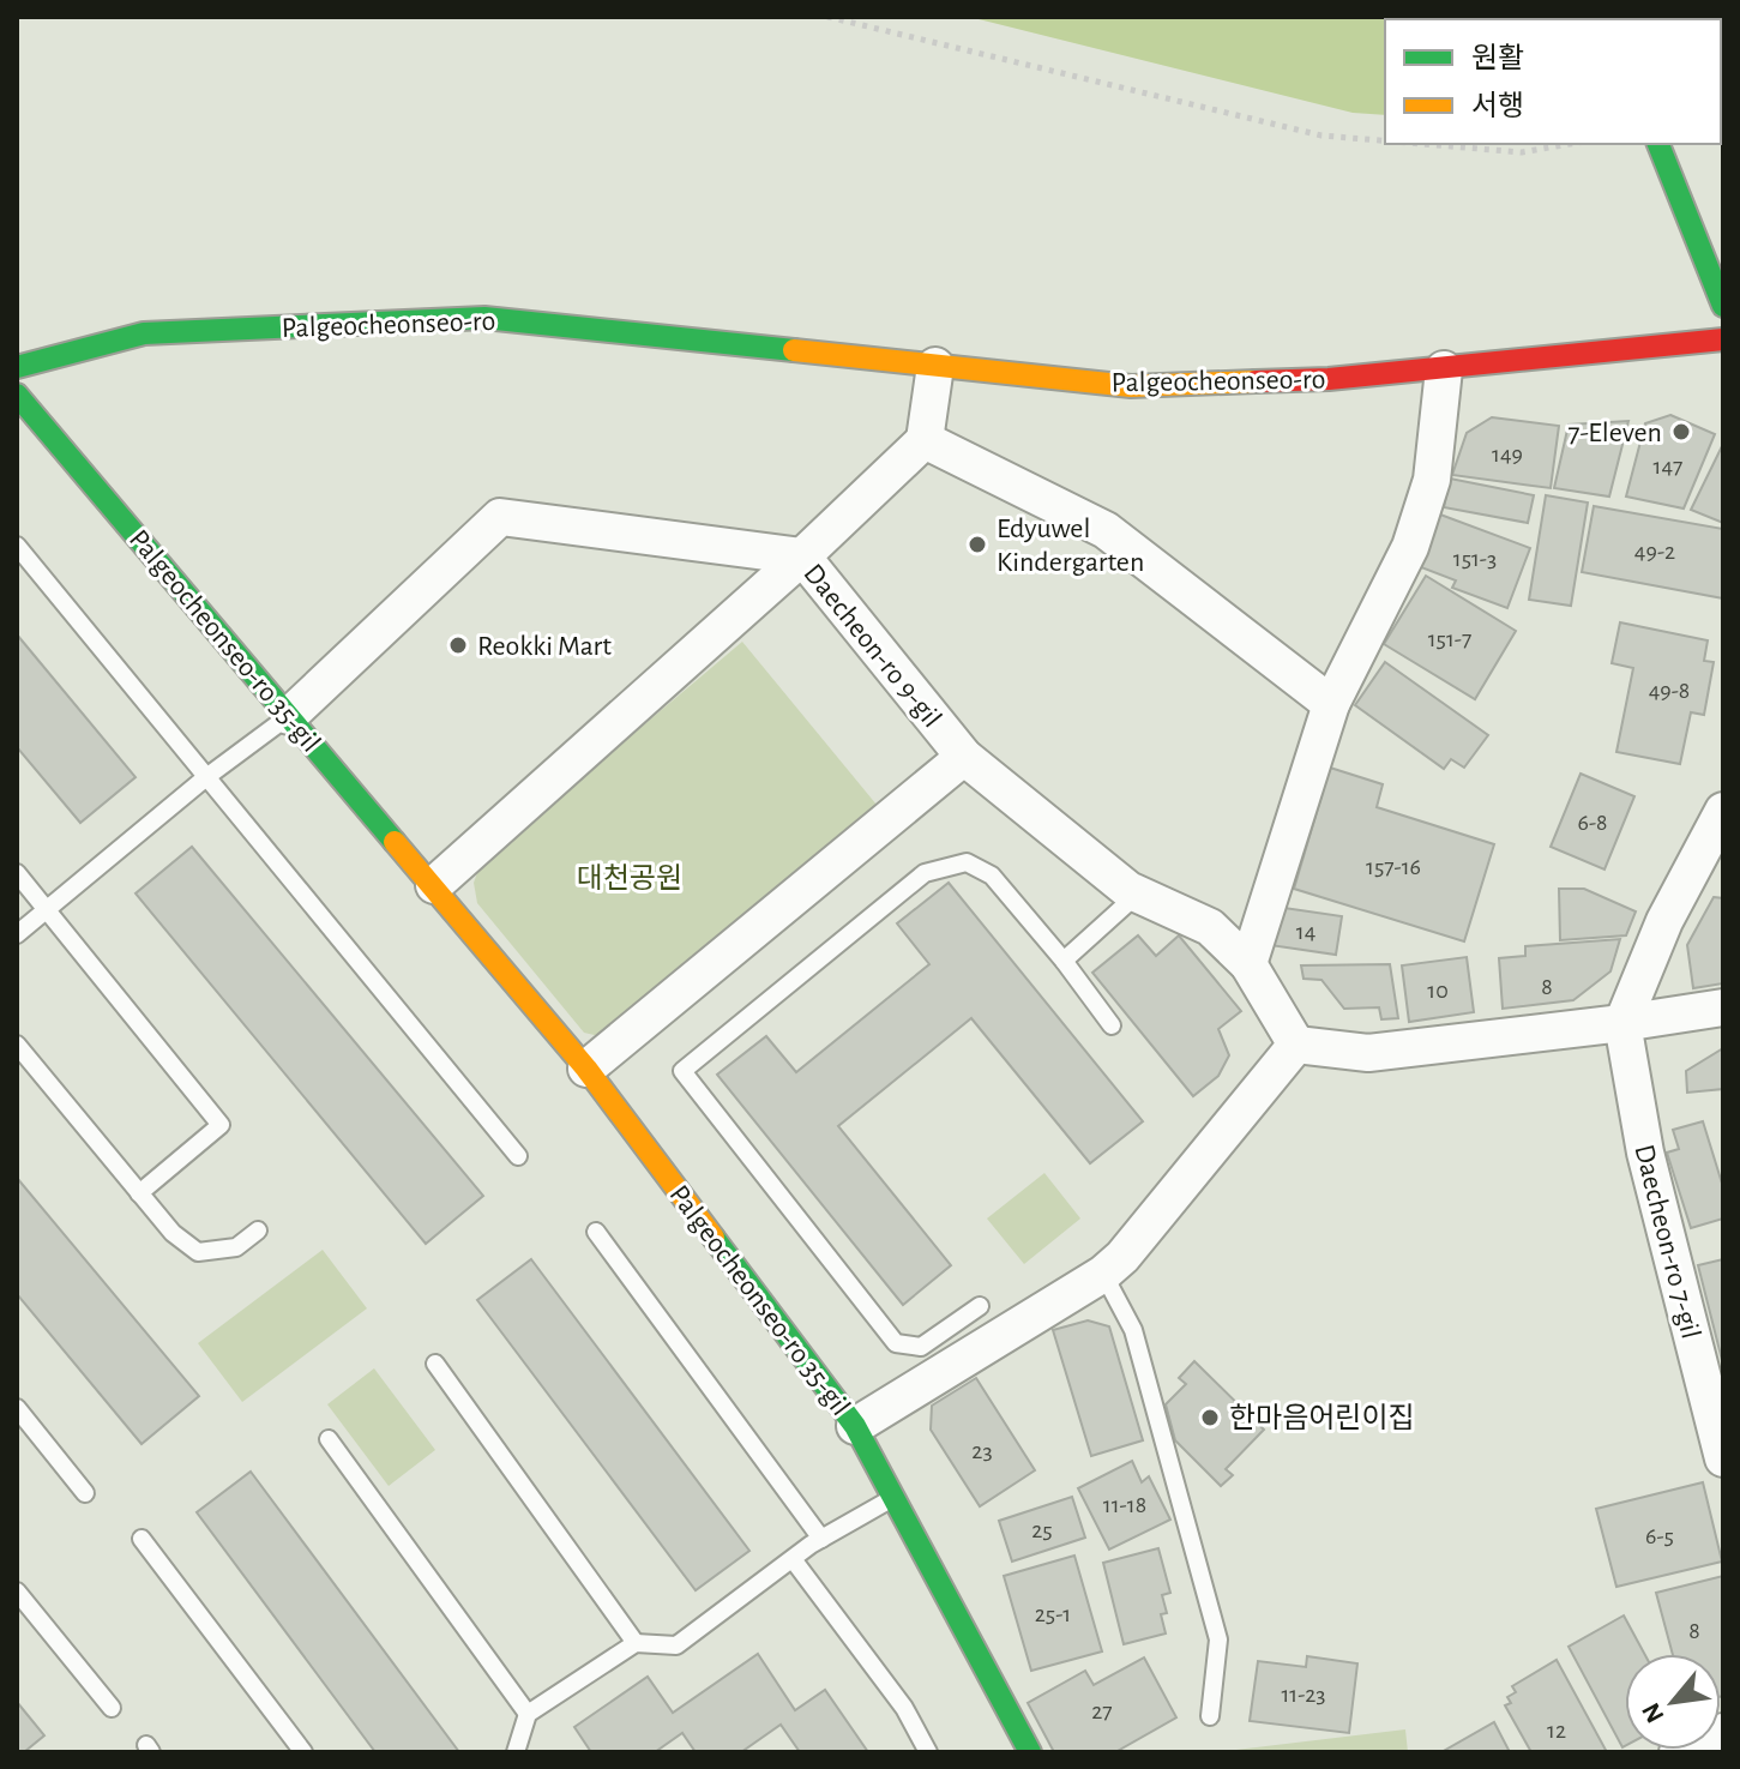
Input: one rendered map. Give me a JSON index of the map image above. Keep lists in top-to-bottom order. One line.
{"streets":{"main road":["Palgeocheonseo-ro","Palgeocheonseo-ro 35-gil"],"street":["Daecheon-ro 9-gil","Daecheon-ro 7-gil"]},"crossings":[["Palgeocheonseo-ro 35-gil","Daecheon-ro 9-gil"]],"parks":["대천공원"],"places":["7-Eleven","Edyuwel Kindergarten","Reokki Mart","한마음어린이집"],"house_numbers":["149","147","49-2","151-3","151-7","49-8","6-8","157-16","14","8","10","23","11-18","25","6-5","25-1","8","11-23","27","12"],"legend":["원활","서행"],"north":"bottom left"}
